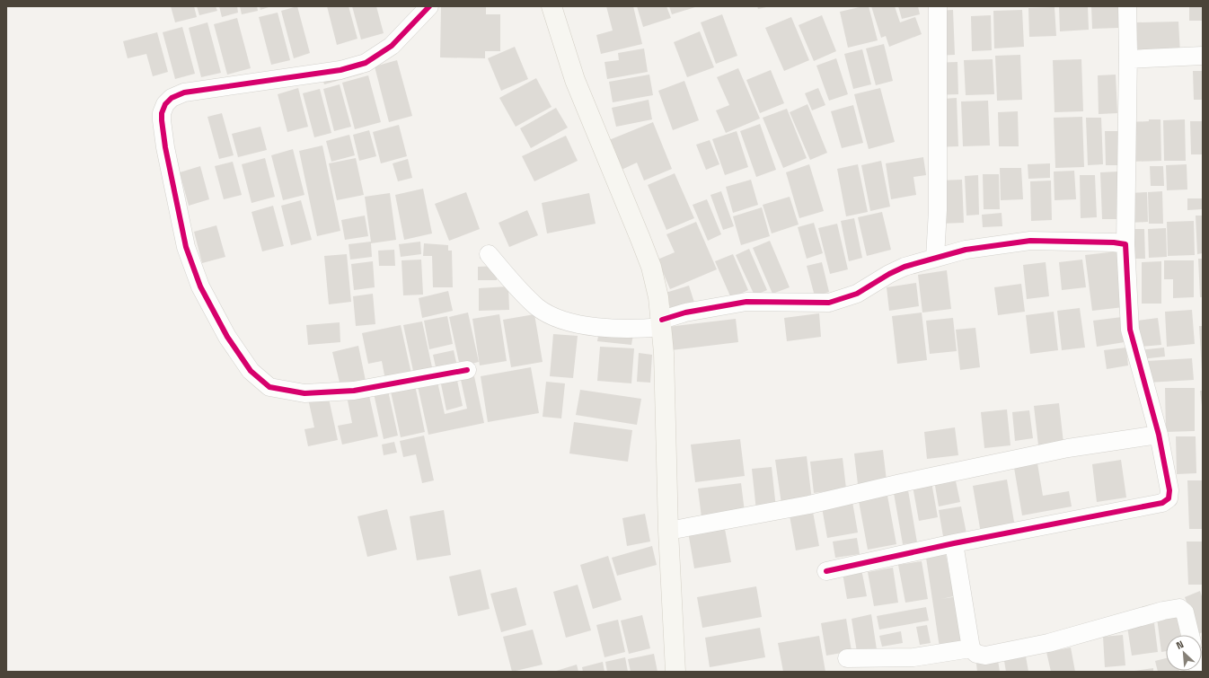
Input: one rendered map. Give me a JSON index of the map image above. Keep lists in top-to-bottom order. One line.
{"north":"top left"}
